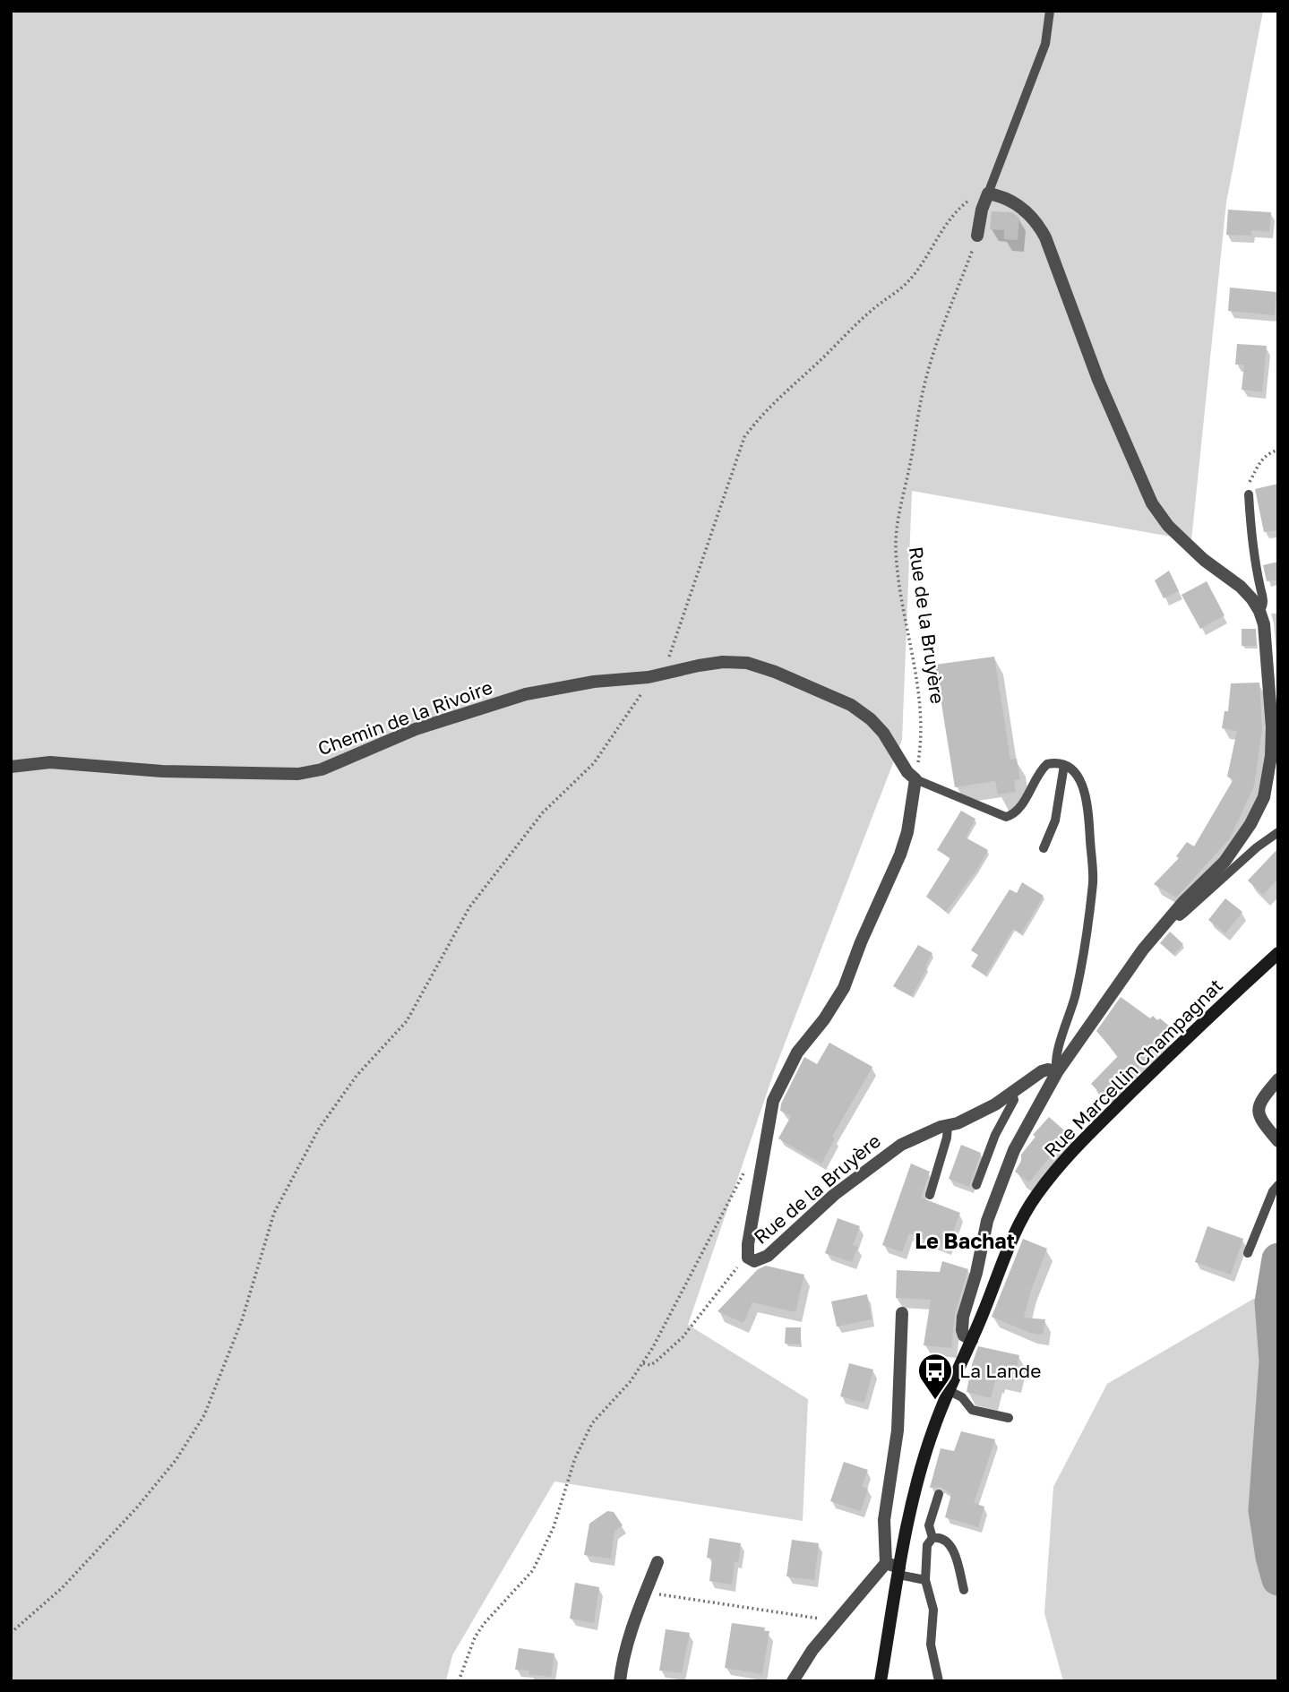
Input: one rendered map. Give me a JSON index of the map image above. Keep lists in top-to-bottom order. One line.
{"streets":{"main road":["Rue Marcellin Champagnat"],"street":["Rue de la Bruyère","Chemin de la Rivoire"]},"crossings":[["Rue de la Bruyère","Chemin de la Rivoire"]],"districts":["Le Bachat"],"places":{"bus stop":["La Lande"]}}
